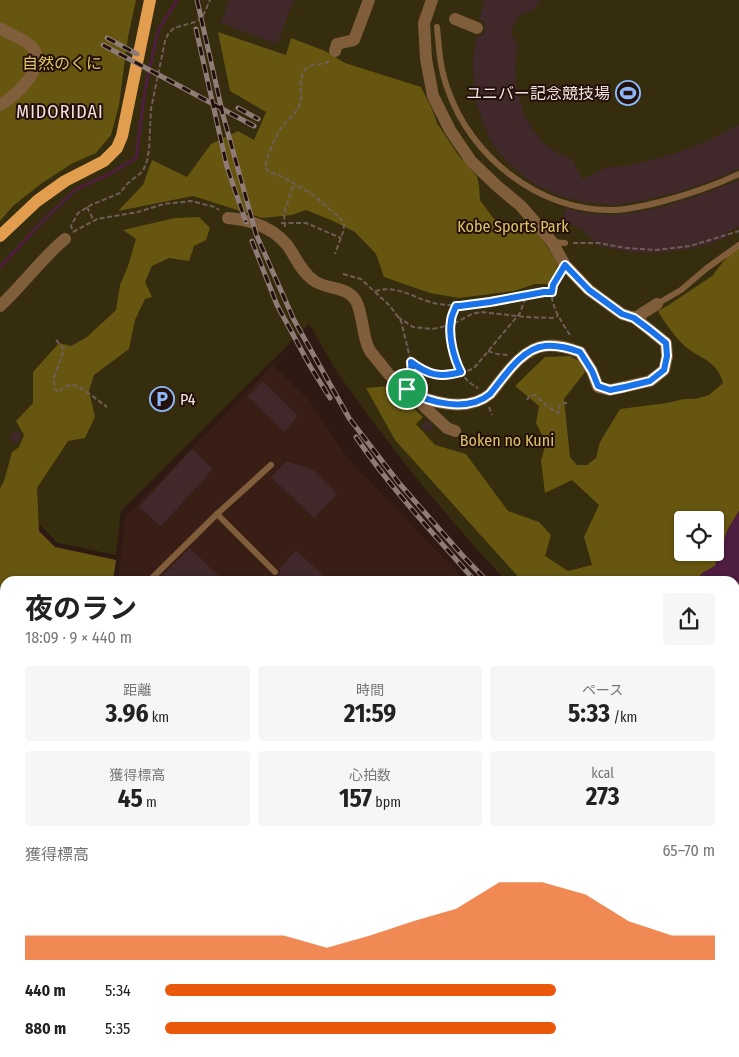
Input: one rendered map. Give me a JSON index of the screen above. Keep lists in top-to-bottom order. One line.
{"districts":["MIDORIDAI"],"parks":["自然のくに","Kobe Sports Park","Boken no Kuni"],"places":{"sports":["ユニバー記念競技場"],"parking":["P4"]},"page":{"heading":["夜のラン","18:09 · 9 × 440 m"],"stats":[["距離","3.96 km"],["時間","21:59"],["ペース","5:33 /km"],["獲得標高","45 m"],["心拍数","157 bpm"],["kcal","273"]],"chart":["獲得標高","65–70 m"],"list":[{"name":"440 m","note":"5:34"},{"name":"880 m","note":"5:35"}]}}
